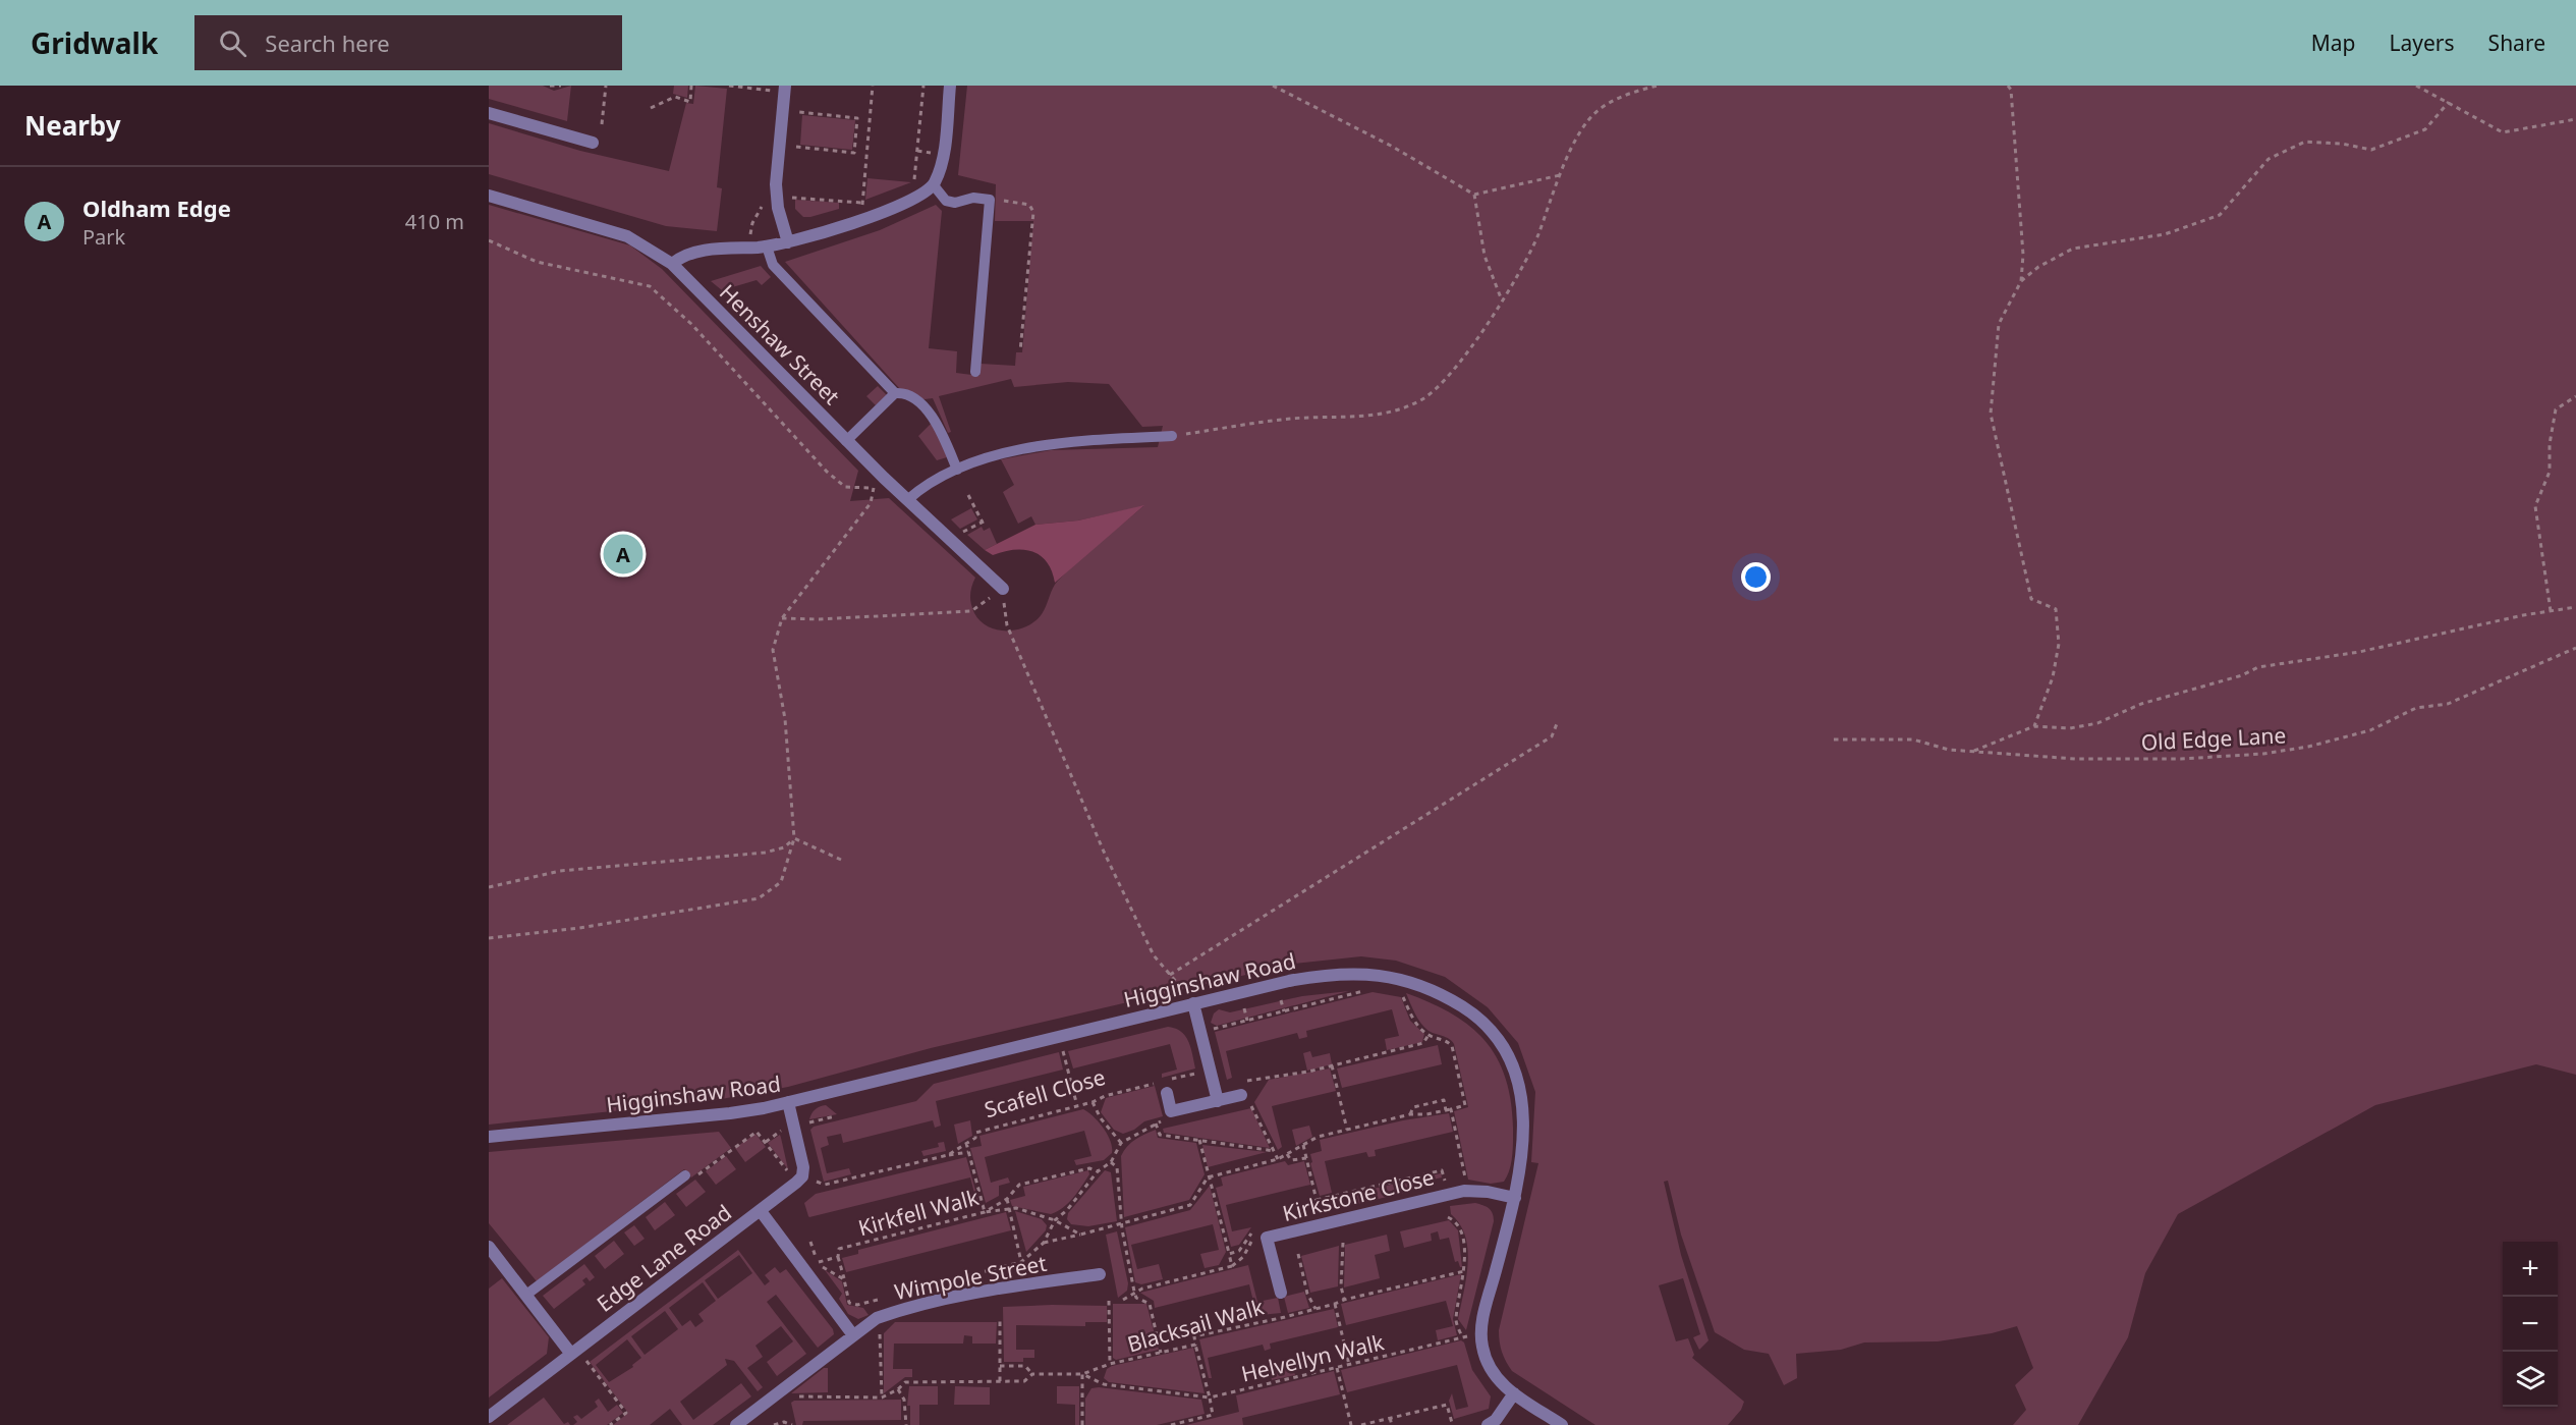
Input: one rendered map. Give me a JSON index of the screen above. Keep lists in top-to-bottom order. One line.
{"streets":{"street":["Henshaw Street","Higginshaw Road","Kirkstone Close","Edge Lane Road","Wimpole Street"],"path":["Old Edge Lane","Scafell Close","Kirkfell Walk","Blacksail Walk","Helvellyn Walk"]},"crossings":[["Higginshaw Road","Kirkstone Close"],["Higginshaw Road","Helvellyn Walk"],["Scafell Close","Edge Lane Road"]],"page":{"header":"Gridwalk","search":"Search here","nav":["Map","Layers","Share"],"heading":"Nearby","list":[{"mark":"A","name":"Oldham Edge","note":"Park","value":"410 m"}],"pins":"A","map_buttons":["+","−"]}}
